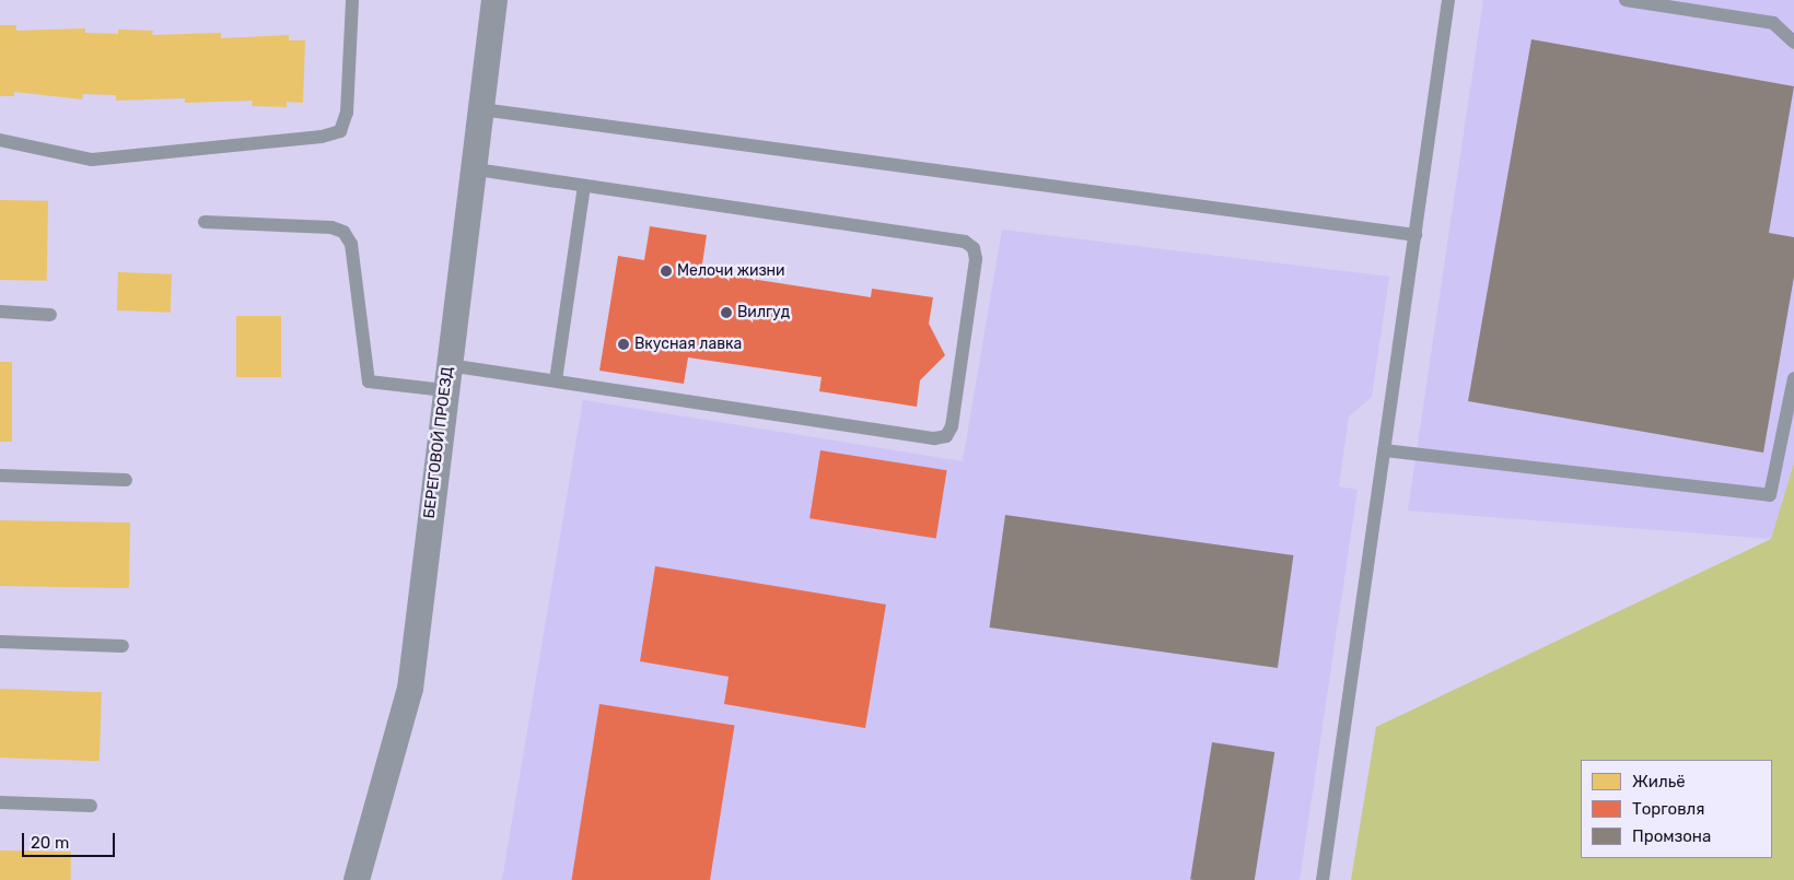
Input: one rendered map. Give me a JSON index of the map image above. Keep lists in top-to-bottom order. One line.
{"streets":{"street":["БЕРЕГОВОЙ ПРОЕЗД"]},"places":["Мелочи жизни","Вилгуд","Вкусная лавка"],"legend":["Жильё","Торговля","Промзона"],"scale_bar":"20 m"}
